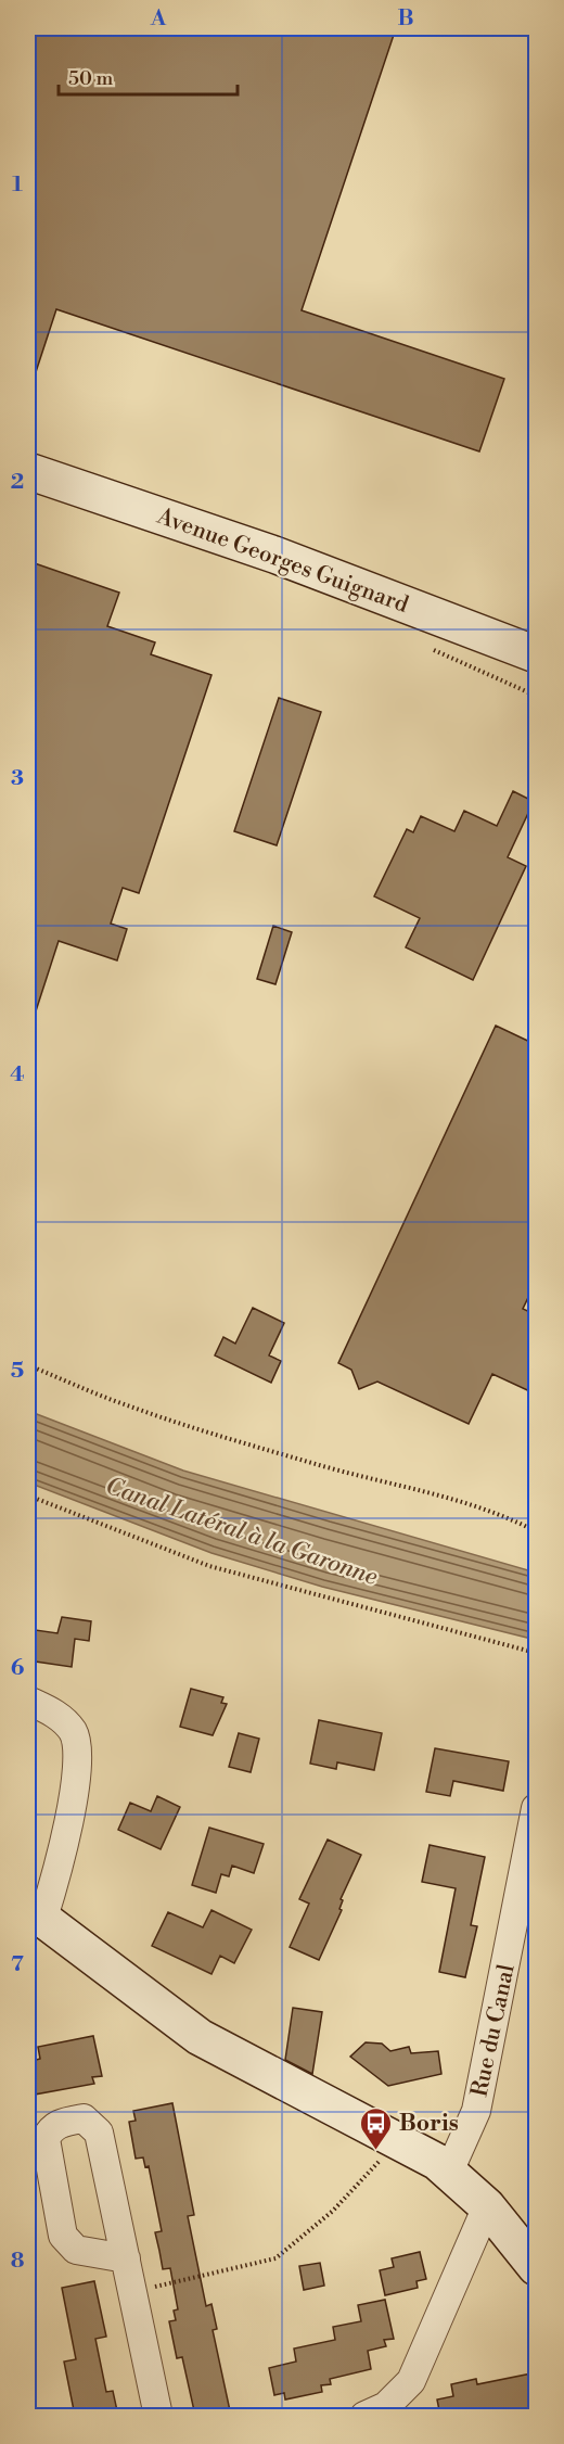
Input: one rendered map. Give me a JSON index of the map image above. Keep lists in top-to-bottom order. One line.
{"streets":{"street":["Avenue Georges Guignard","Rue du Canal"]},"water":["Canal Latéral à la Garonne"],"places":{"bus stop":["Boris"]},"scale_bar":"50 m","grid":{"columns":["A","B"],"rows":["1","2","3","4","5","6","7","8"]}}
